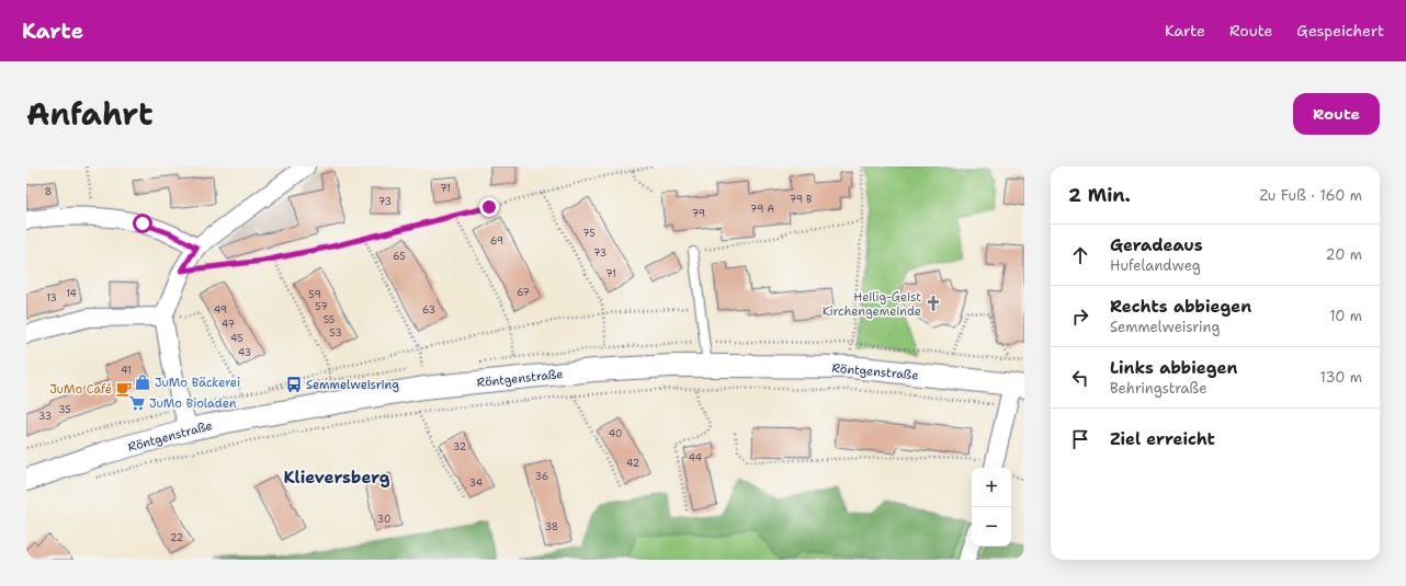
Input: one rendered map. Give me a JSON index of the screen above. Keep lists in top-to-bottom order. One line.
{"streets":{"street":["Röntgenstraße"]},"districts":["Klieversberg"],"places":{"church":["Heilig-Geist Kirchengemeinde"],"shop":["JuMo Bäckerei"],"bus stop":["Semmelweisring"],"cafe":["JuMo Café"],"supermarket":["JuMo Bioladen"]},"house_numbers":["71","8","79 B","73","79 A","79","75","69","73","65","71","67","14","59","13","57","49","63","55","47","53","45","43","41","35","33","40","32","44","42","36","34","30","38","22"],"page":{"header":"Karte","nav":["Karte","Route","Gespeichert"],"title":"Anfahrt","buttons":"Route","heading":["2 Min.","Zu Fuß · 160 m"],"list":[["Geradeaus","Hufelandweg","20 m"],["Rechts abbiegen","Semmelweisring","10 m"],["Links abbiegen","Behringstraße","130 m"],"Ziel erreicht"],"map_buttons":["+","−"]}}
